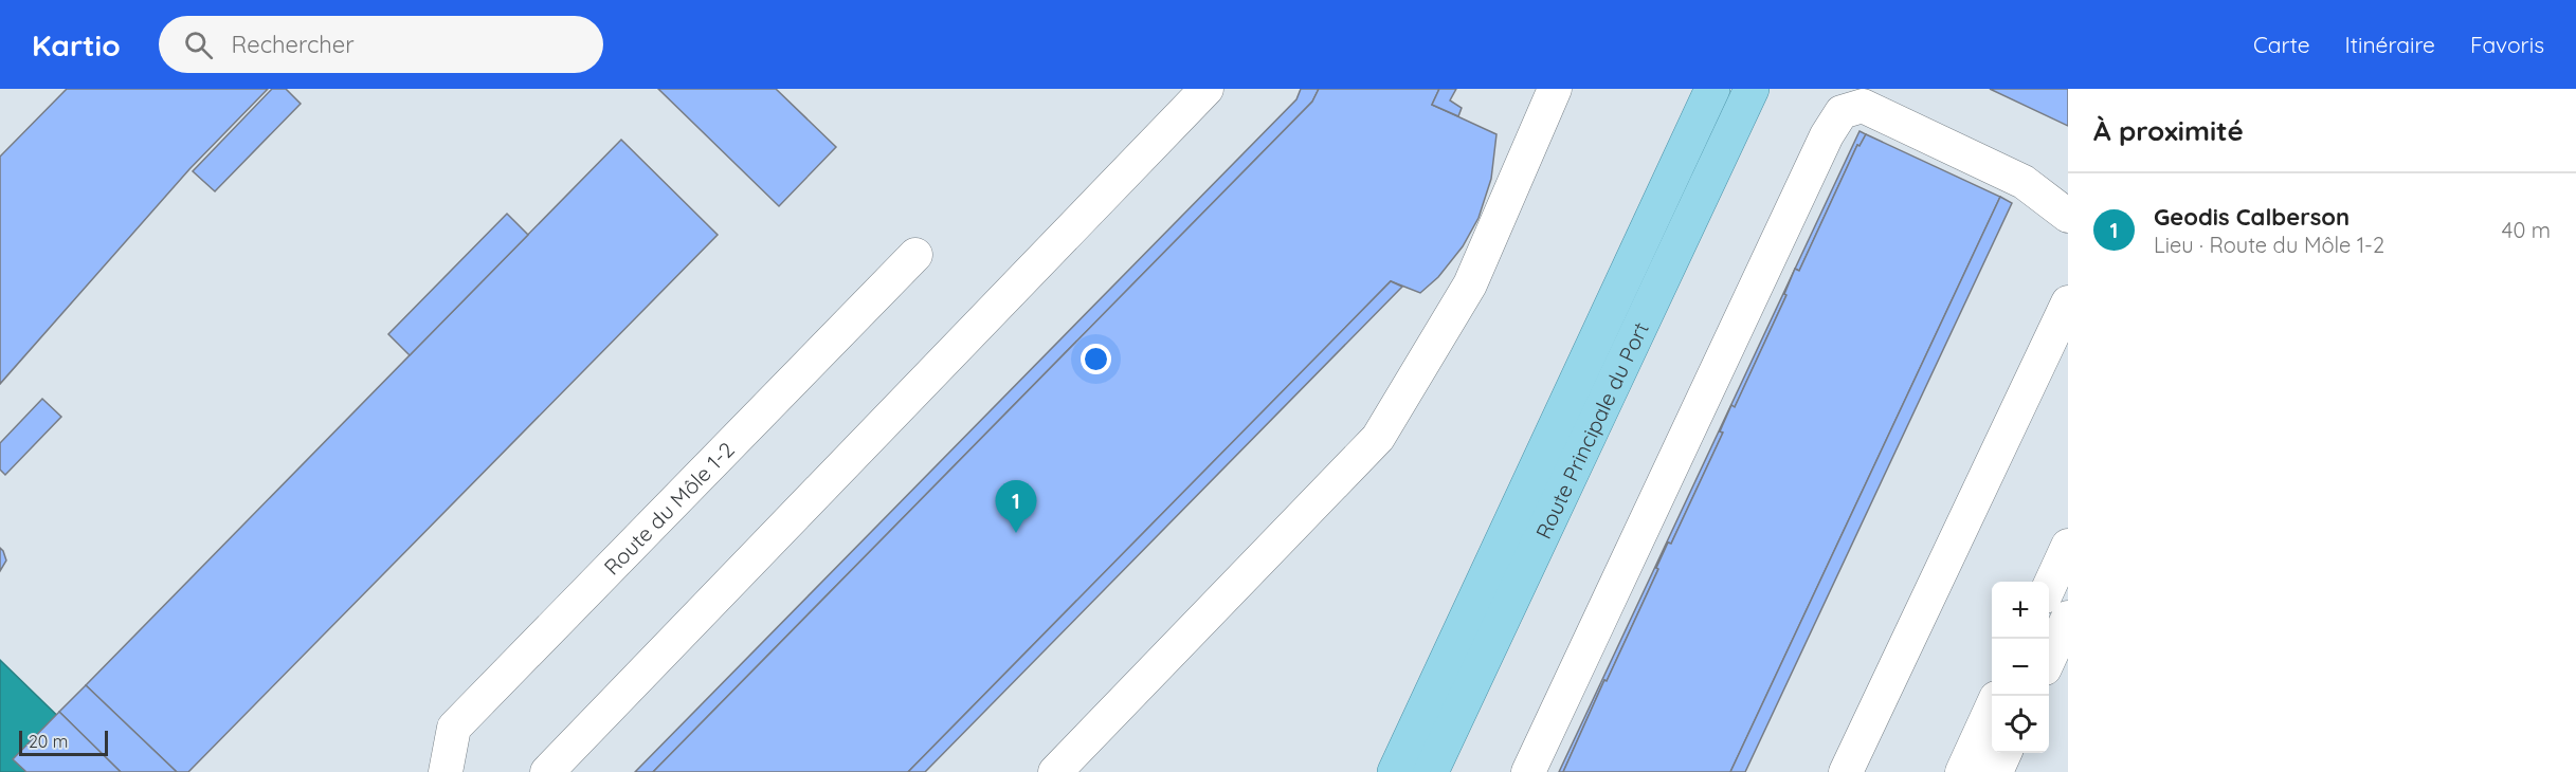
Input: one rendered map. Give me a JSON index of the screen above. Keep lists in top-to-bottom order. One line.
{"streets":{"main road":["Route Principale du Port"],"street":["Route du Môle 1-2"]},"scale_bar":"20 m","page":{"header":"Kartio","search":"Rechercher","nav":["Carte","Itinéraire","Favoris"],"heading":"À proximité","list":[{"mark":"1","name":"Geodis Calberson","note":"Lieu · Route du Môle 1-2","value":"40 m"}],"pins":"1","map_buttons":["+","−"],"scale":"20 m"}}
